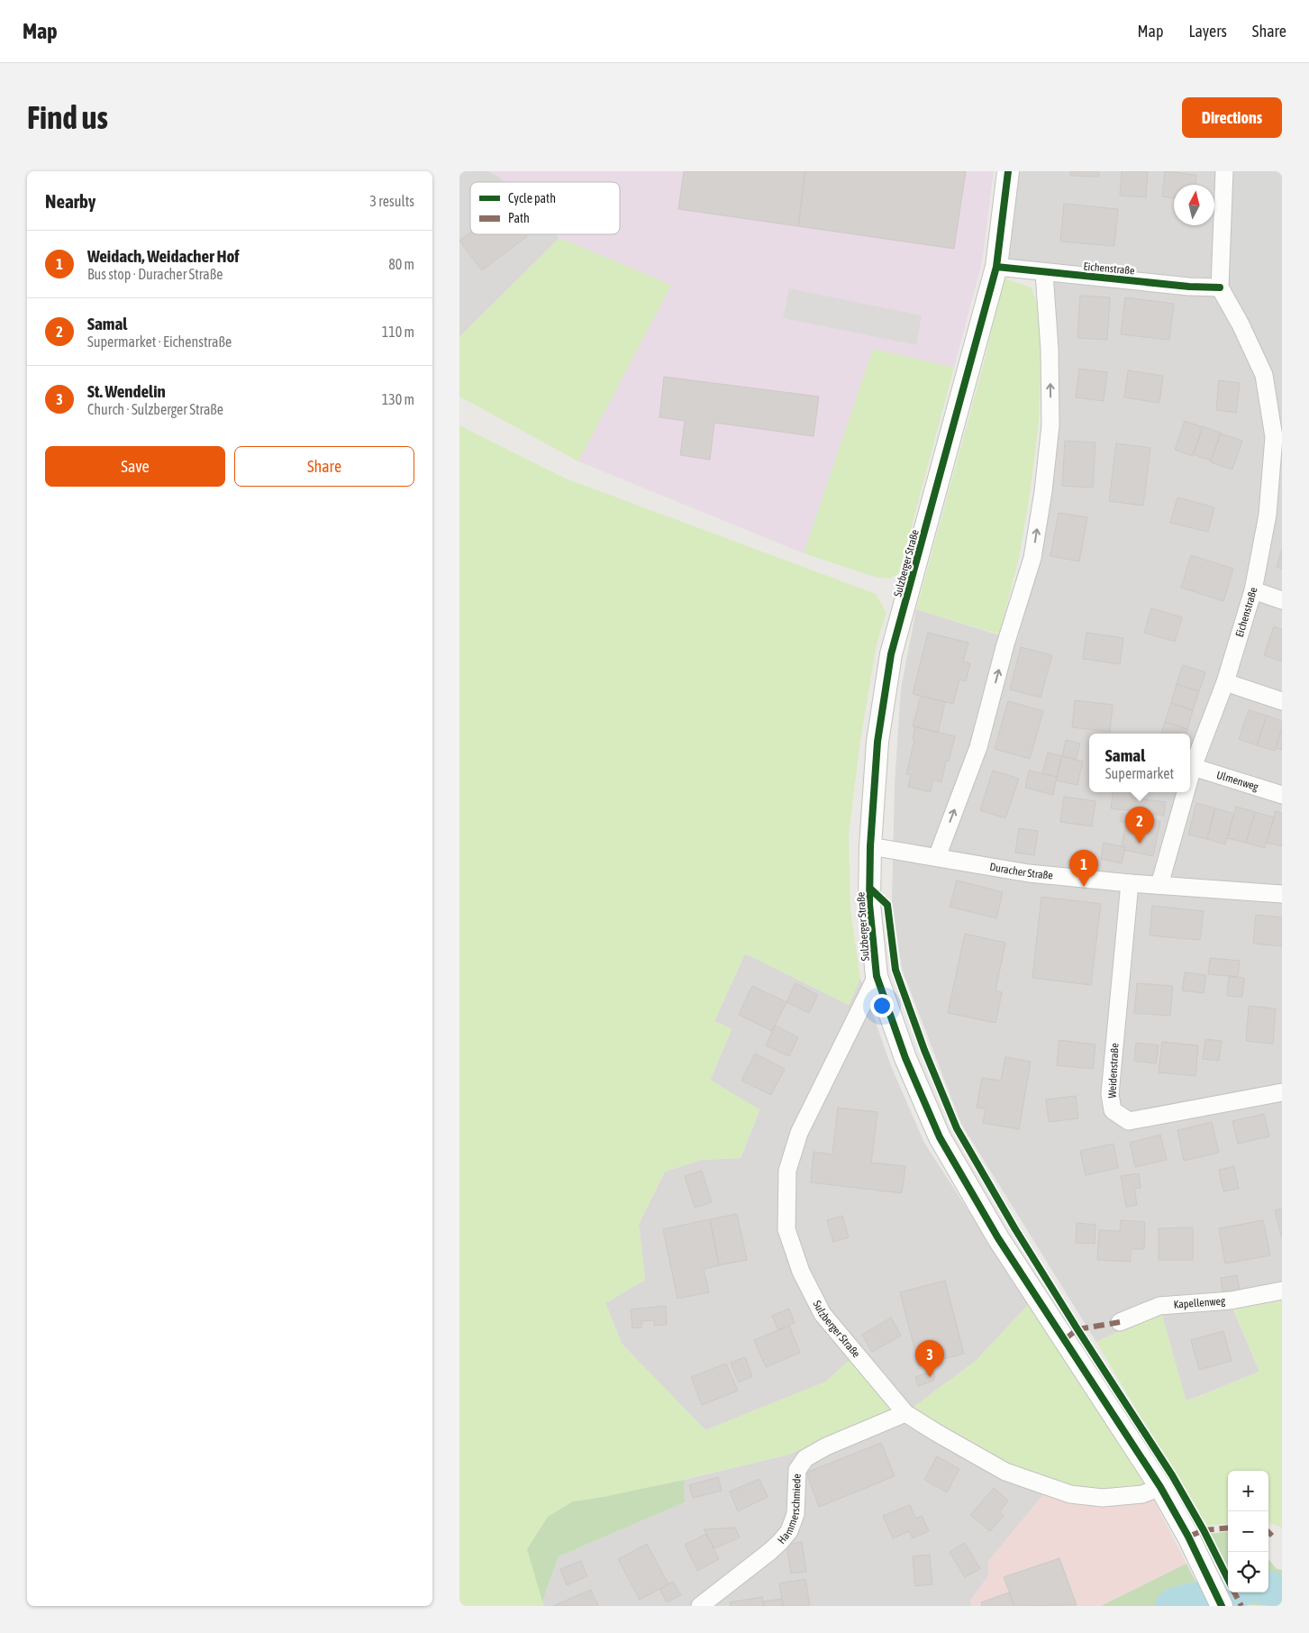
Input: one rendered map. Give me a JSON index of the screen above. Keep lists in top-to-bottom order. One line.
{"streets":{"street":["Eichenstraße","Sulzberger Straße","Ulmenweg","Duracher Straße","Weidenstraße","Kapellenweg","Hammerschmiede"]},"crossings":[["Eichenstraße","Sulzberger Straße"],["Eichenstraße","Ulmenweg"],["Eichenstraße","Duracher Straße"],["Sulzberger Straße","Duracher Straße"],["Sulzberger Straße","Hammerschmiede"],["Duracher Straße","Weidenstraße"]],"legend":["Cycle path","Path"],"north":"top","page":{"header":"Map","nav":["Map","Layers","Share"],"buttons":["Directions",["Save","Share"]],"title":"Find us","heading":["Nearby","3 results"],"list":[{"mark":"1","name":"Weidach, Weidacher Hof","note":"Bus stop · Duracher Straße","value":"80 m"},{"mark":"2","name":"Samal","note":"Supermarket · Eichenstraße","value":"110 m"},{"mark":"3","name":"St. Wendelin","note":"Church · Sulzberger Straße","value":"130 m"}],"popup":["Samal","Supermarket"],"pins":["2","1","3"],"map_buttons":["+","−"]}}
